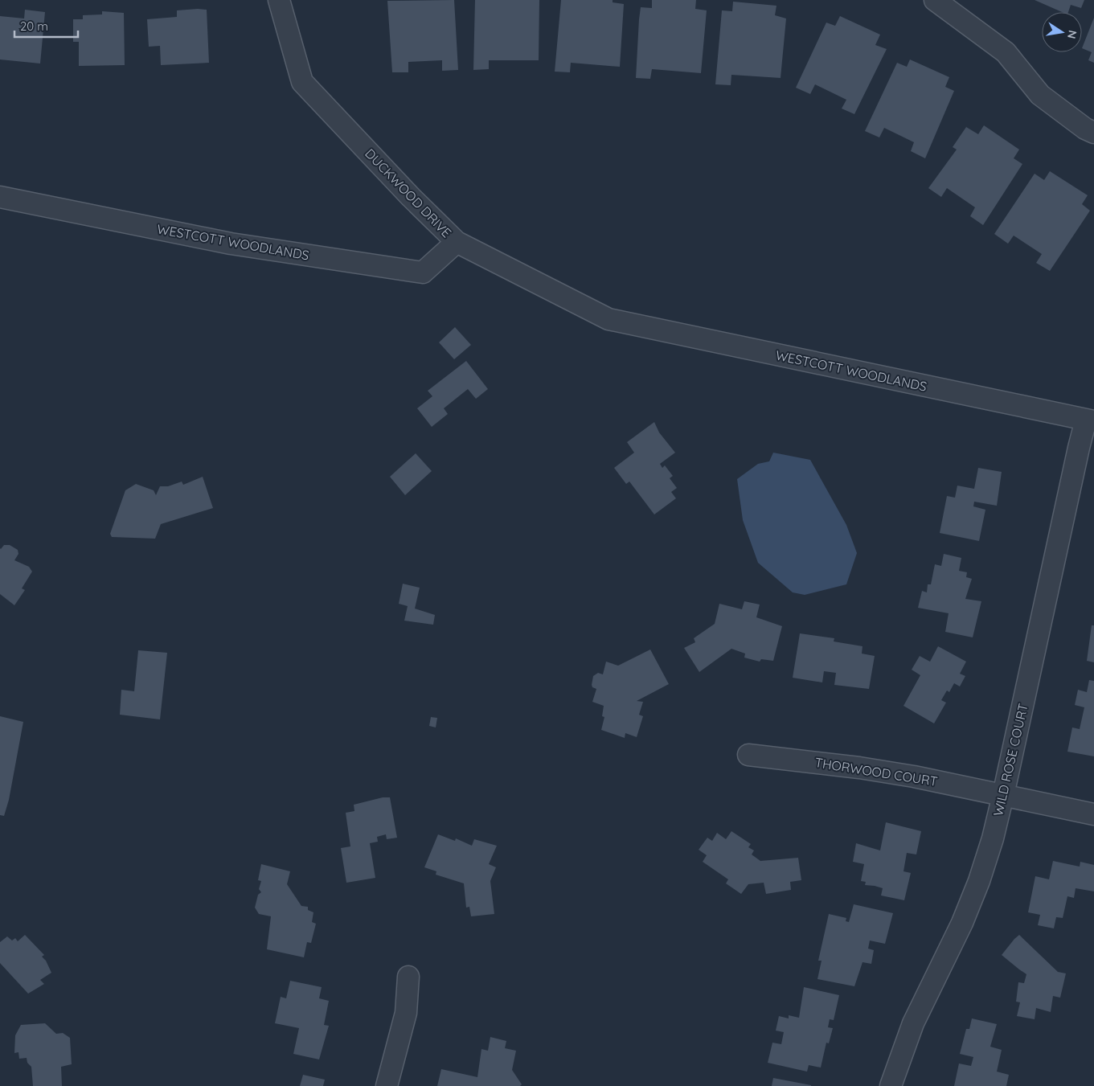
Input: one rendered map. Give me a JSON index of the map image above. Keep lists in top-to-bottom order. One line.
{"streets":{"street":["DUCKWOOD DRIVE","WESTCOTT WOODLANDS","WILD ROSE COURT","THORWOOD COURT"]},"crossings":[["DUCKWOOD DRIVE","WESTCOTT WOODLANDS"],["WESTCOTT WOODLANDS","WILD ROSE COURT"],["WILD ROSE COURT","THORWOOD COURT"]],"scale_bar":"20 m","north":"right"}
